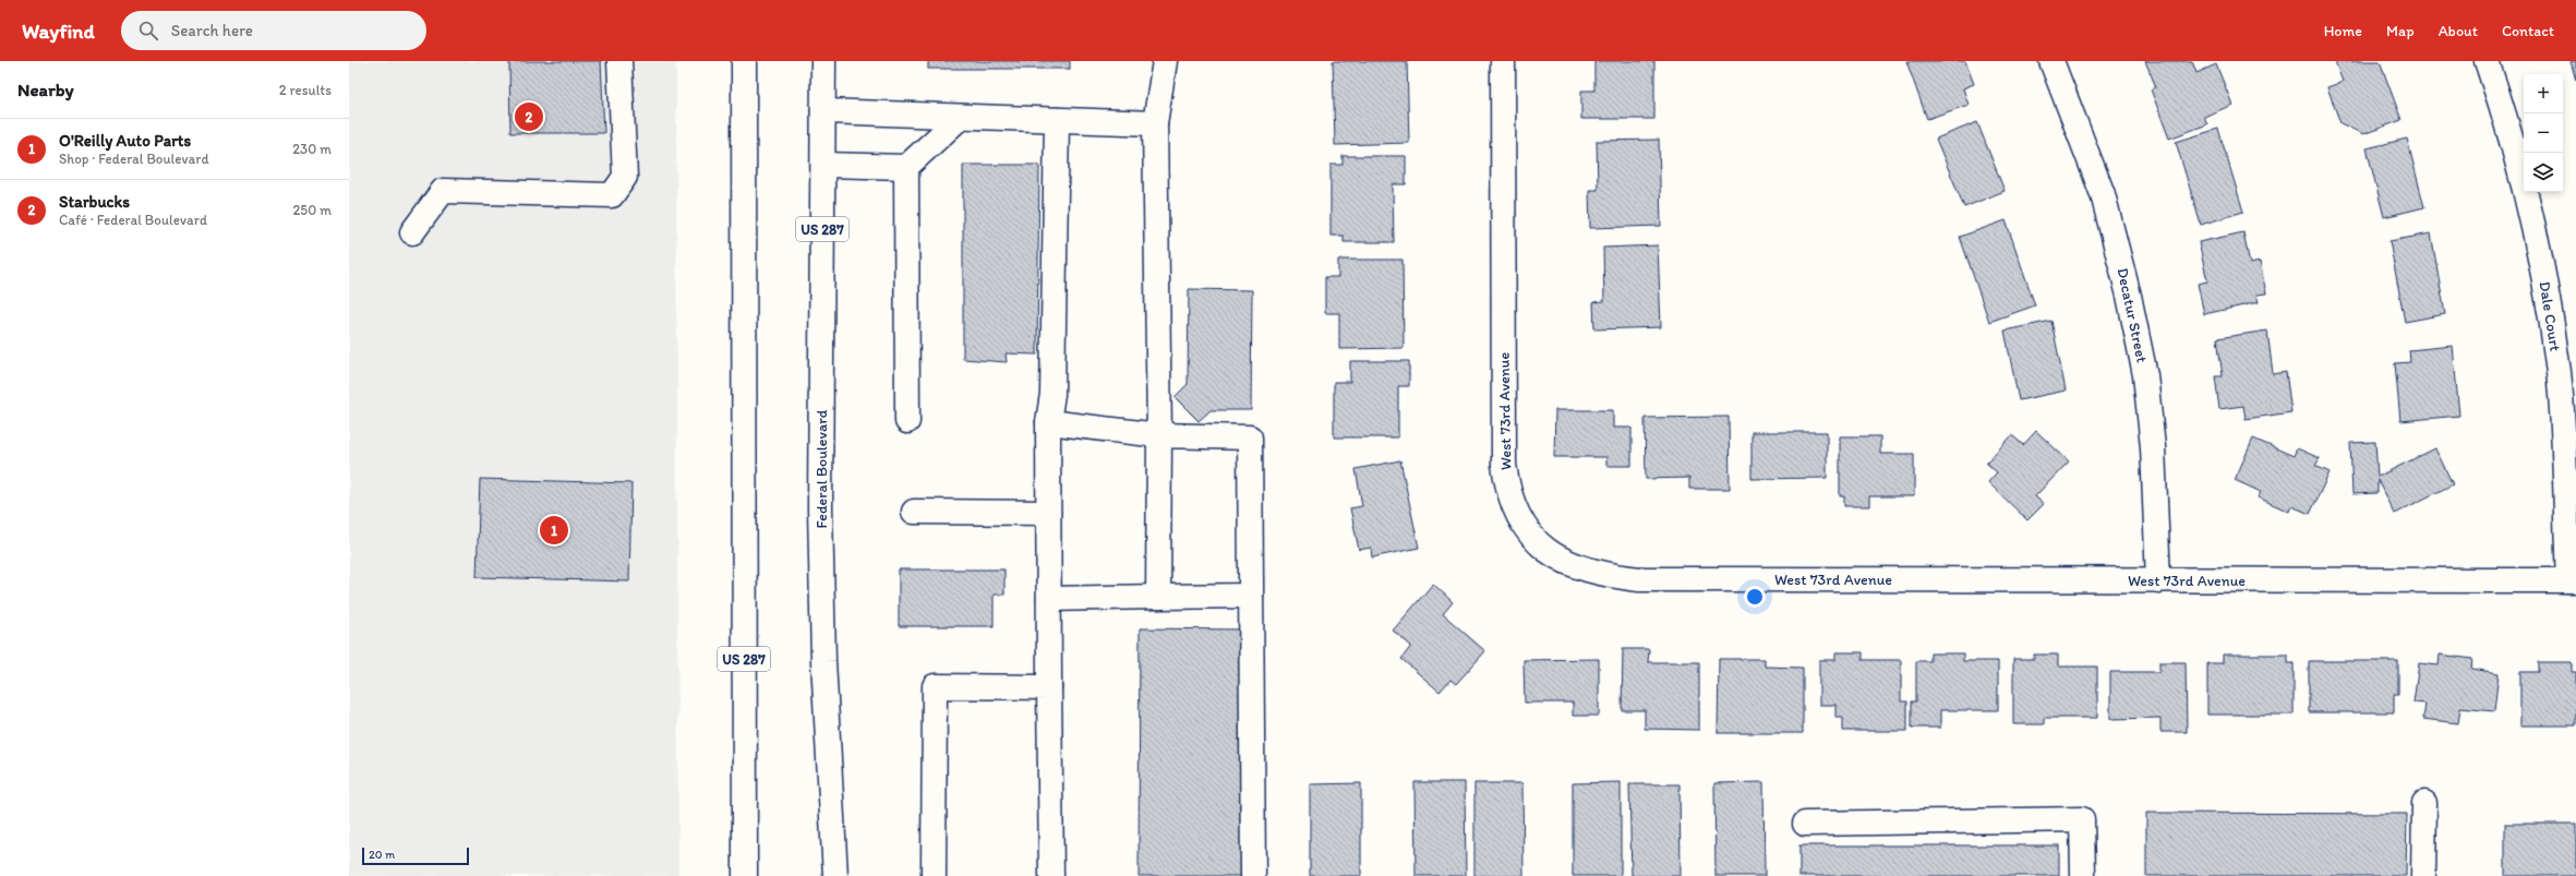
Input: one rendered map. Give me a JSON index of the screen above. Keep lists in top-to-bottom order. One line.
{"streets":{"street":["US 287","Decatur Street","Dale Court","West 73rd Avenue","Federal Boulevard"]},"crossings":[["Decatur Street","West 73rd Avenue"],["Dale Court","West 73rd Avenue"]],"scale_bar":"20 m","page":{"header":"Wayfind","search":"Search here","nav":["Home","Map","About","Contact"],"heading":["Nearby","2 results"],"map_buttons":["+","−"],"pins":["2","1"],"list":[{"mark":"1","name":"O'Reilly Auto Parts","note":"Shop · Federal Boulevard","value":"230 m"},{"mark":"2","name":"Starbucks","note":"Café · Federal Boulevard","value":"250 m"}],"scale":"20 m"}}
